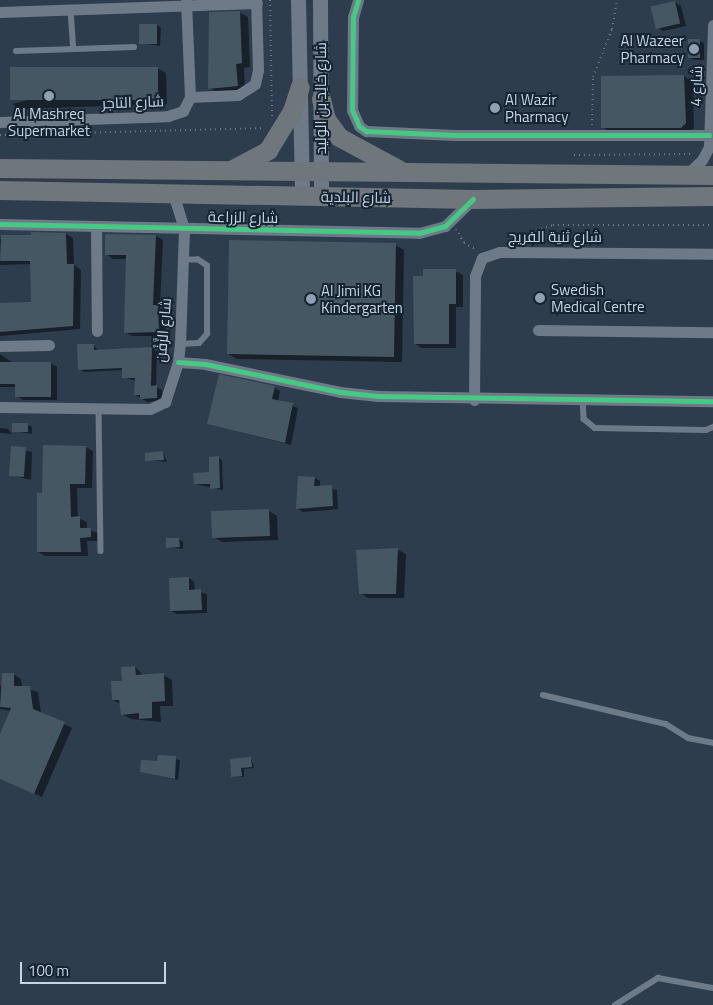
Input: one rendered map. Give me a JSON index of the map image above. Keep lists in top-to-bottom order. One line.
{"streets":{"main road":["شارع البلدية"],"street":["شارع 4","شارع خالِد بن الوليد","شارع التاجر","شارع الزراعة","شارع ثنية الفريج","شارع الزَّفْن"]},"crossings":[["شارع خالِد بن الوليد","شارع البلدية"],["شارع البلدية","شارع الزراعة"],["شارع البلدية","شارع الزَّفْن"],["شارع الزراعة","شارع الزَّفْن"]],"places":["Al Wazeer Pharmacy","Al Mashreq Supermarket","Al Wazir Pharmacy","Swedish Medical Centre","Al Jimi KG Kindergarten"],"scale_bar":"100 m"}
